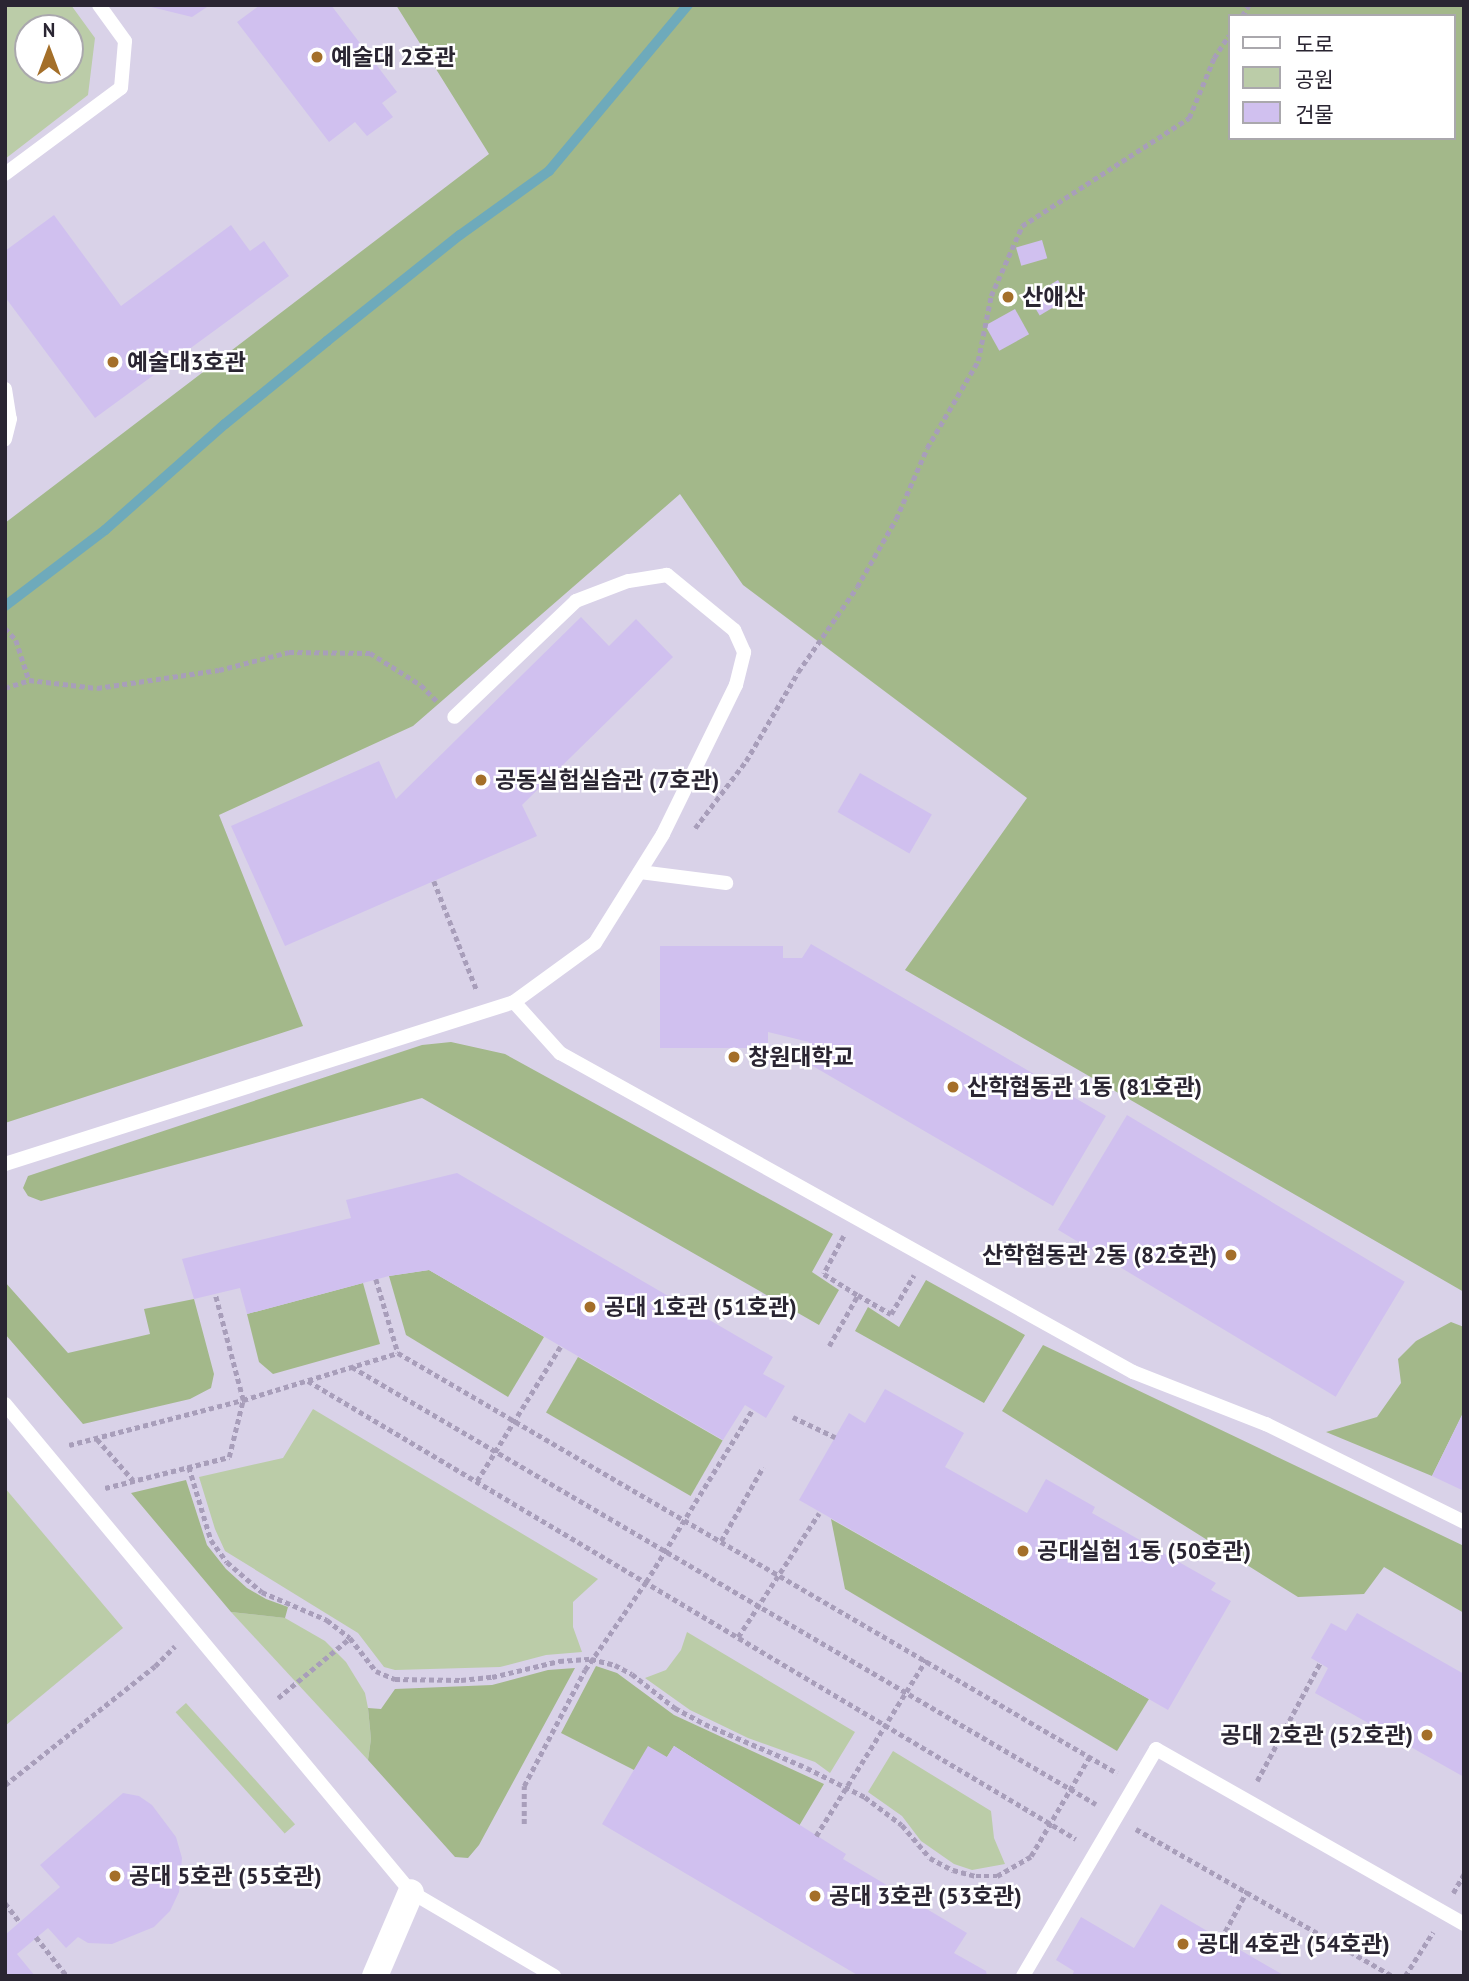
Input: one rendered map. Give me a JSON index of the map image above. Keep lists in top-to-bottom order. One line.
{"places":["예술대 2호관","산애산","예술대3호관","공동실험실습관 (7호관)","창원대학교","산학협동관 1동 (81호관)","산학협동관 2동 (82호관)","공대 1호관 (51호관)","공대실험 1동 (50호관)","공대 2호관 (52호관)","공대 5호관 (55호관)","공대 3호관 (53호관)","공대 4호관 (54호관)"],"legend":["도로","공원","건물"],"north":"top"}
